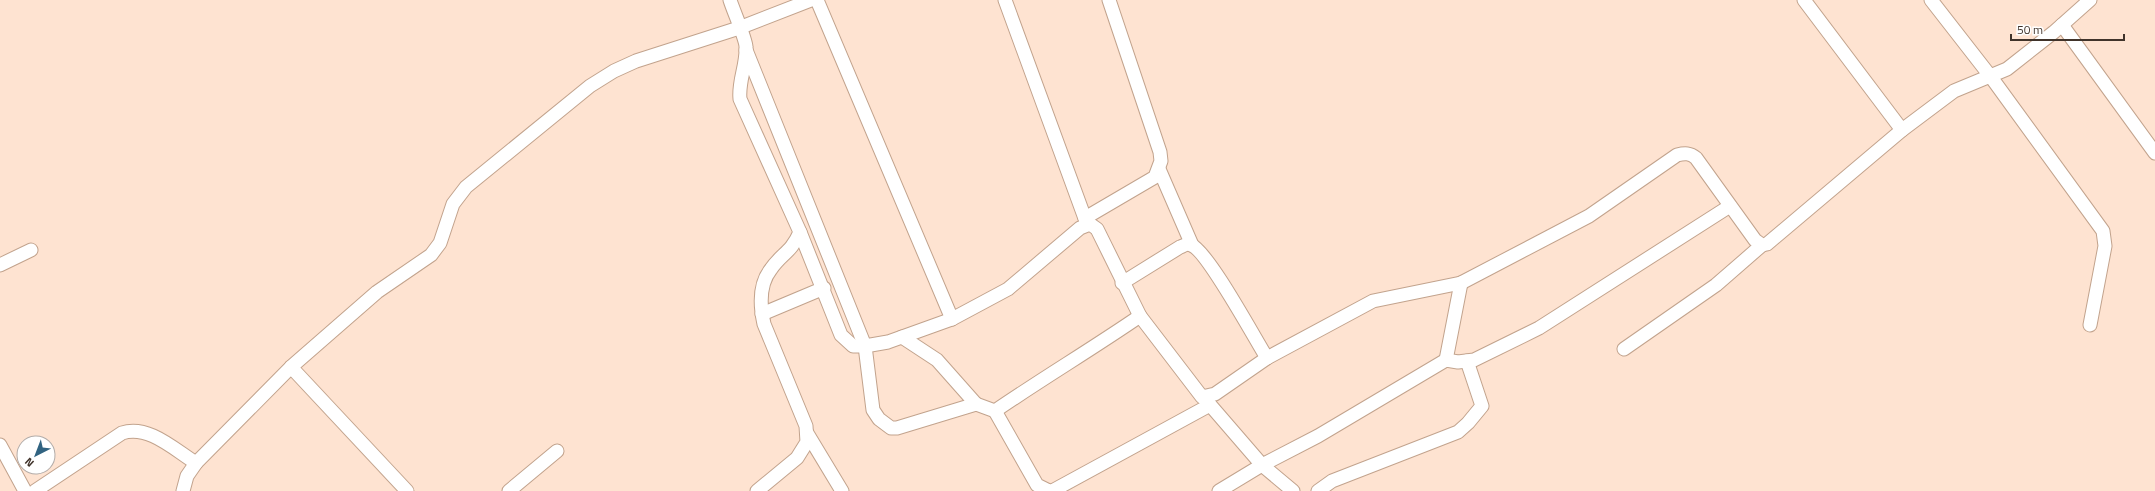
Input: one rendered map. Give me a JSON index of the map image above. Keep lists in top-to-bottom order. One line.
{"scale_bar":"50 m","north":"bottom left"}
